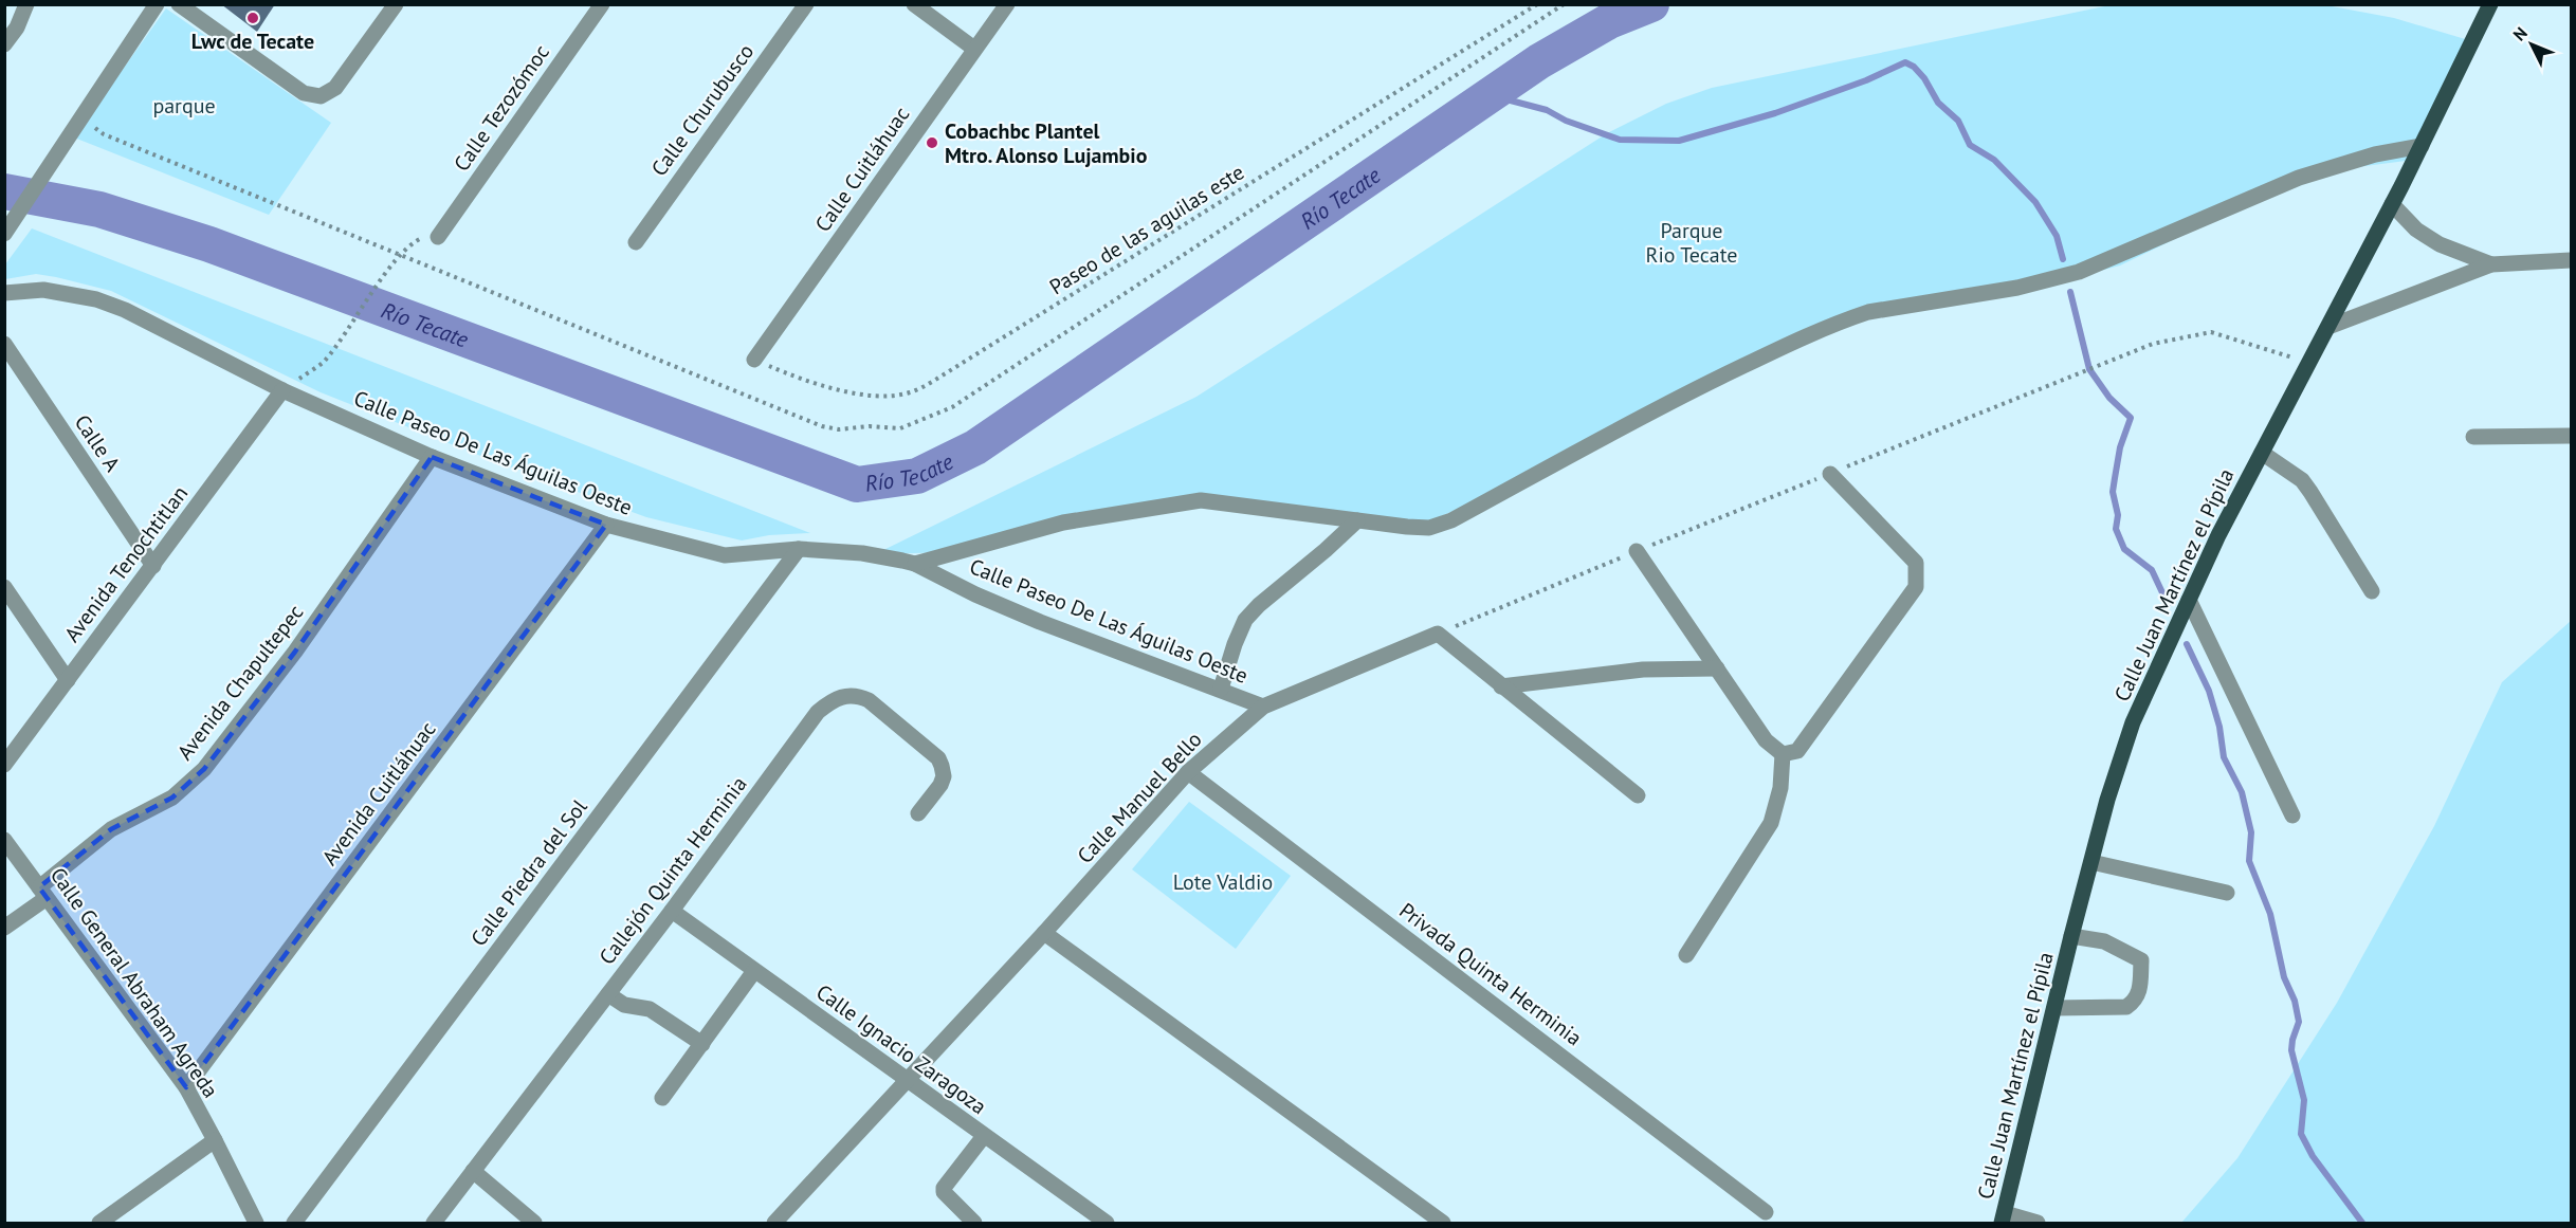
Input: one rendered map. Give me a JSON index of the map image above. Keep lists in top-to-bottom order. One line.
{"streets":{"main road":["Calle Juan Martínez el Pípila"],"street":["Calle Tezozómoc","Calle Churubusco","Calle Cuitláhuac","Calle A","Calle Paseo De Las Águilas Oeste","Avenida Tenochtitlan","Avenida Chapultepec","Avenida Cuitláhuac","Calle Manuel Bello","Callejón Quinta Herminia","Calle Piedra del Sol","Privada Quinta Herminia","Calle General Abraham Agreda","Calle Ignacio Zaragoza"],"path":["Paseo de las aguilas este"]},"crossings":[["Calle Cuitláhuac","Paseo de las aguilas este"],["Calle A","Avenida Tenochtitlan"],["Calle Paseo De Las Águilas Oeste","Avenida Tenochtitlan"],["Calle Paseo De Las Águilas Oeste","Avenida Chapultepec"],["Calle Paseo De Las Águilas Oeste","Avenida Cuitláhuac"],["Calle Paseo De Las Águilas Oeste","Calle Manuel Bello"],["Calle Paseo De Las Águilas Oeste","Calle Piedra del Sol"],["Avenida Chapultepec","Calle General Abraham Agreda"],["Avenida Cuitláhuac","Calle General Abraham Agreda"],["Calle Manuel Bello","Privada Quinta Herminia"],["Calle Manuel Bello","Calle Ignacio Zaragoza"],["Callejón Quinta Herminia","Calle Ignacio Zaragoza"]],"water":["Río Tecate"],"parks":["parque","Parque Rio Tecate","Lote Valdio"],"places":["Lwc de Tecate","Cobachbc Plantel Mtro. Alonso Lujambio"],"north":"top left"}
